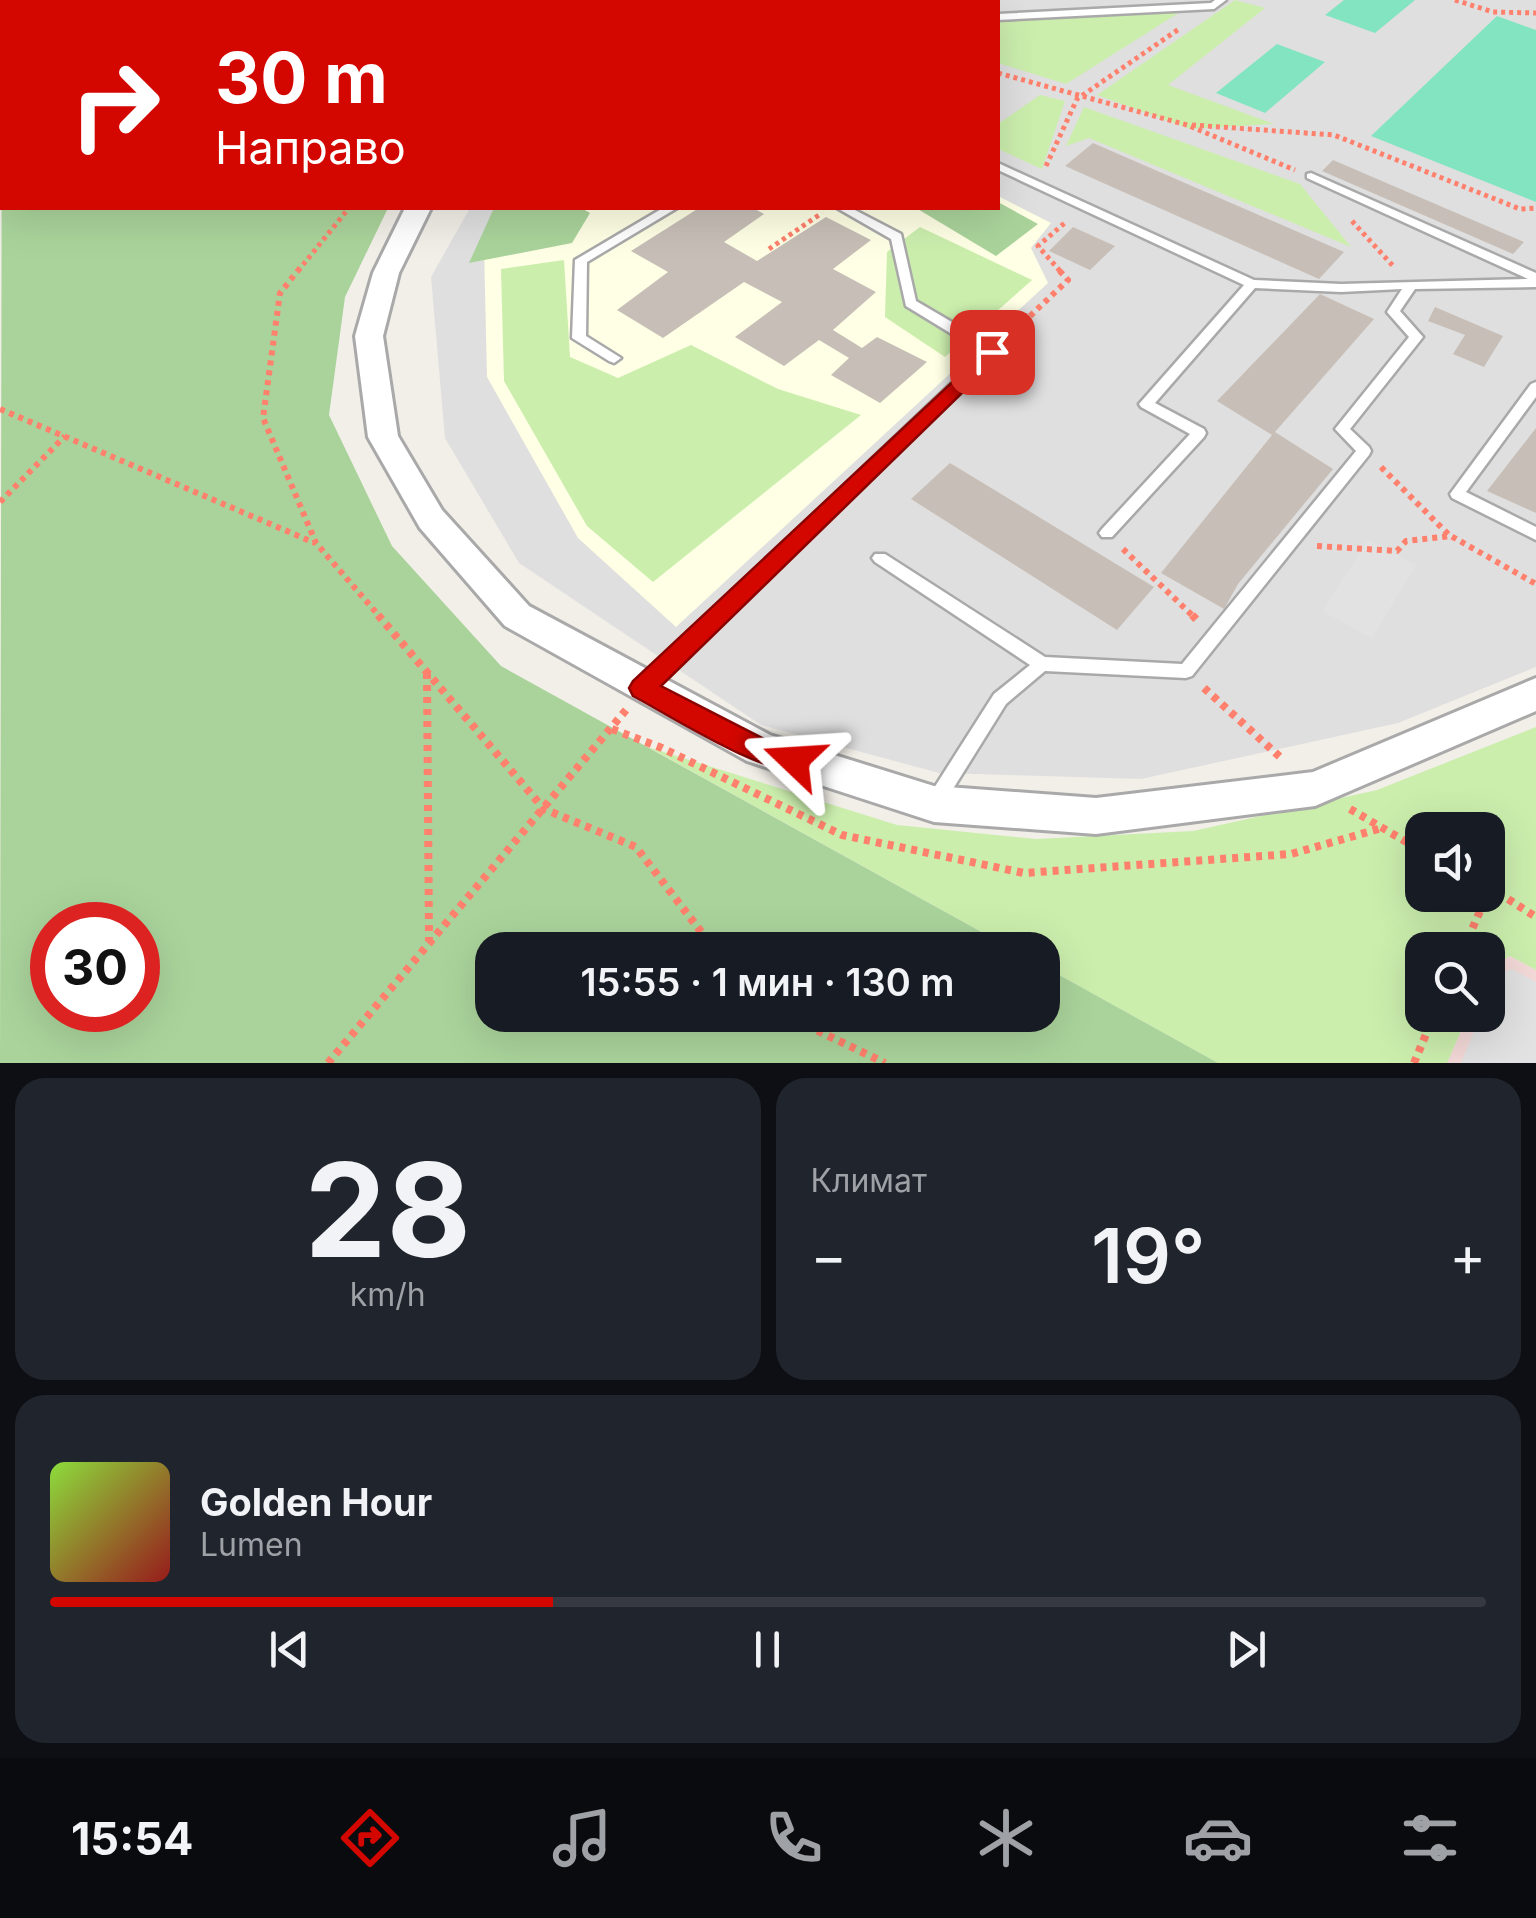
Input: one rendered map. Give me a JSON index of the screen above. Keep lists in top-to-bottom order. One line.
{"page":{"turn":["30 m","Направо"],"limit":"30","trip":"15:55 · 1 мин · 130 m","tile":[["28","km/h"],"Климат"],"heat":["−","19°","+"],"song":["Golden Hour","Lumen"],"tabs":"15:54"}}
